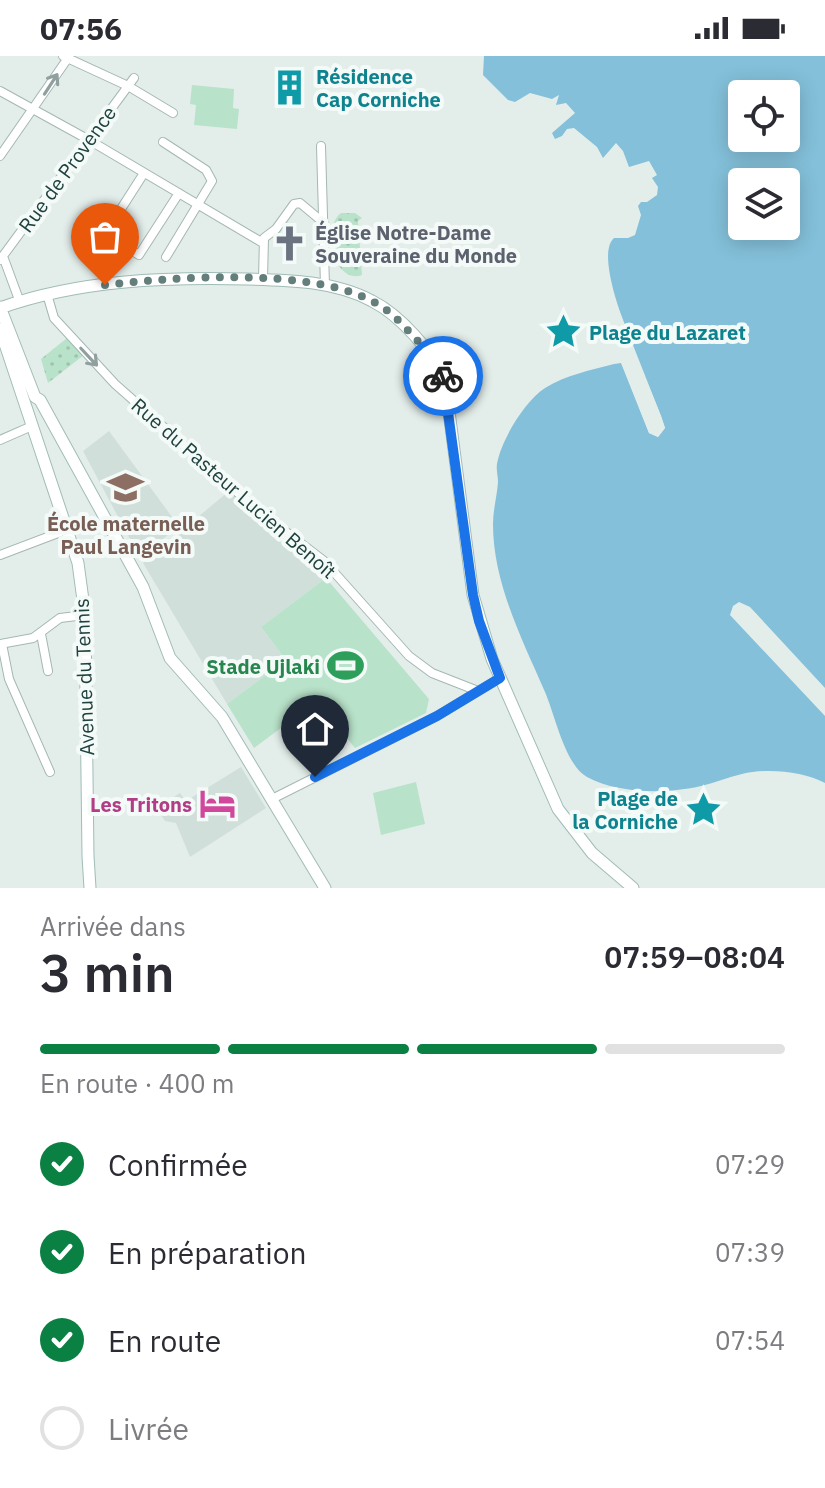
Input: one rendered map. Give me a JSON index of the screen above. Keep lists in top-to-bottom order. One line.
{"streets":{"street":["Rue de Provence","Rue du Pasteur Lucien Benoît","Avenue du Tennis"]},"one_way":["Rue du Pasteur Lucien Benoît"],"places":{"building":["Résidence Cap Corniche"],"church":["Église Notre-Dame Souveraine du Monde"],"place":["Plage du Lazaret","Plage de la Corniche"],"school or university":["École maternelle Paul Langevin"],"sports":["Stade Ujlaki"],"hotel":["Les Tritons"]},"page":{"status":"07:56","heading":["3 min","Arrivée dans","07:59–08:04"],"bar":"En route · 400 m","list":[["Confirmée","07:29"],["En préparation","07:39"],["En route","07:54"],"Livrée"]}}
